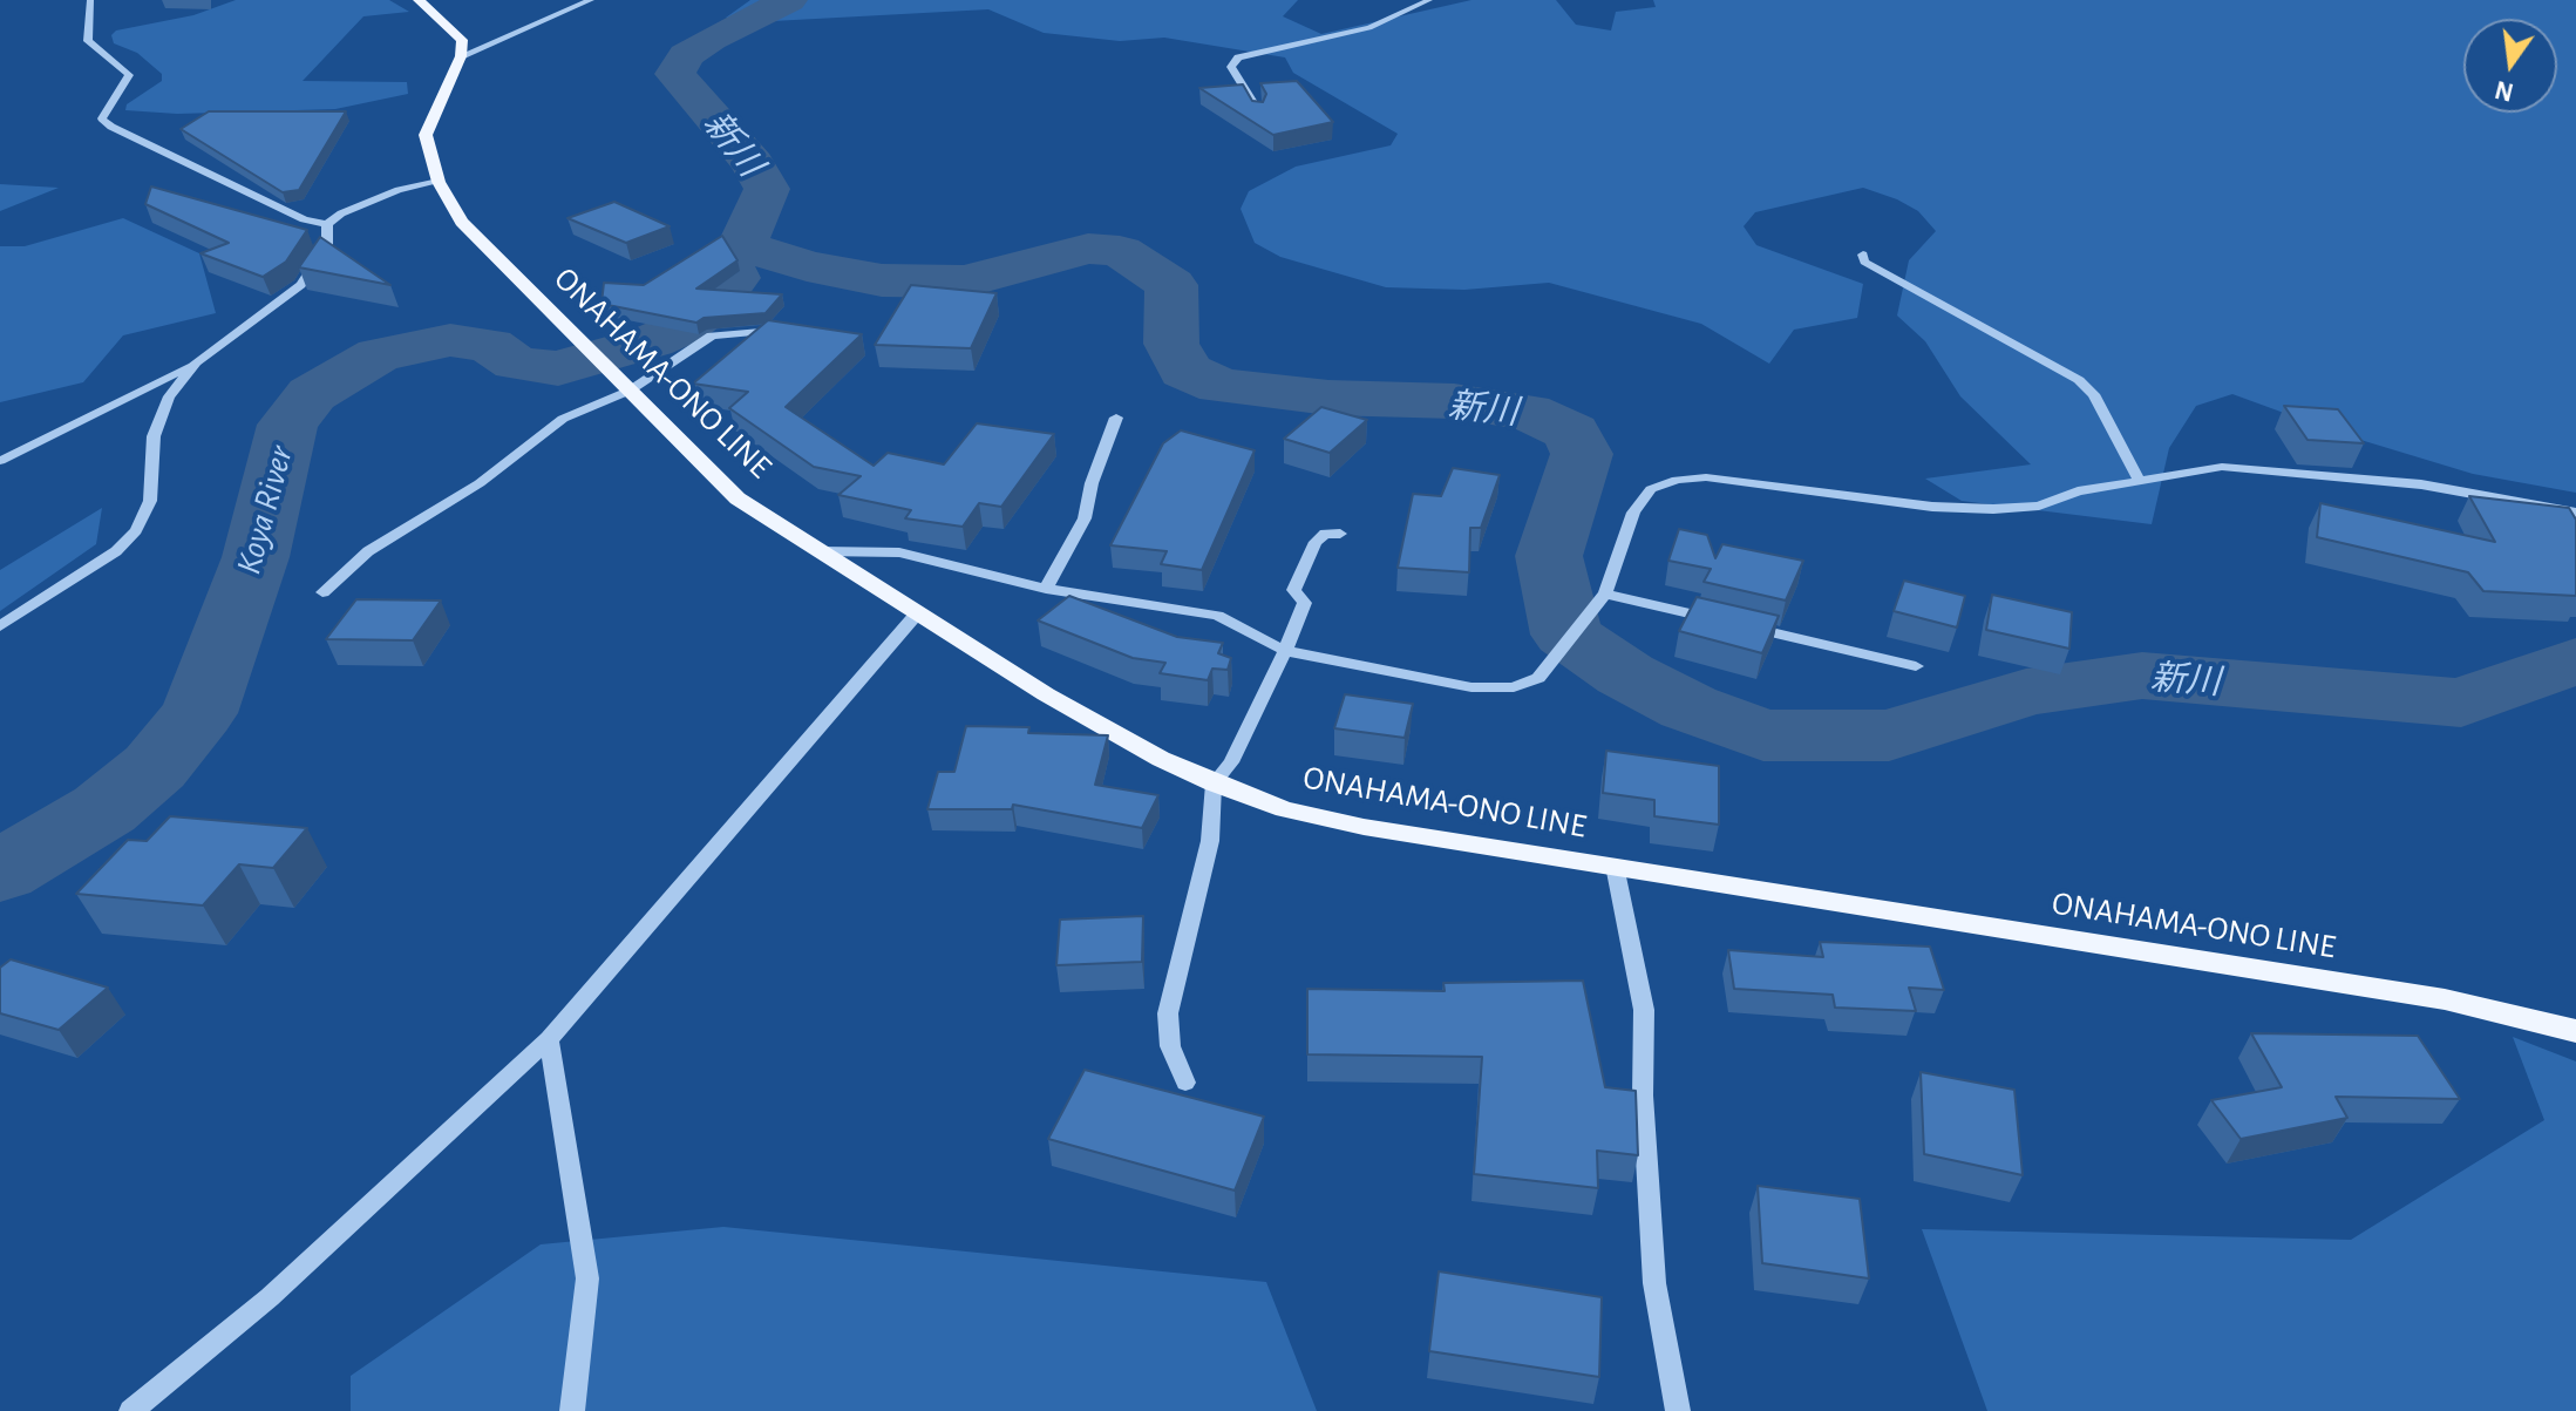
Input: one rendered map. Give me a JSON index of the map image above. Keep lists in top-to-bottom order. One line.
{"streets":{"main road":["ONAHAMA-ONO LINE"]},"water":["新川","Koya River"],"north":"bottom"}
